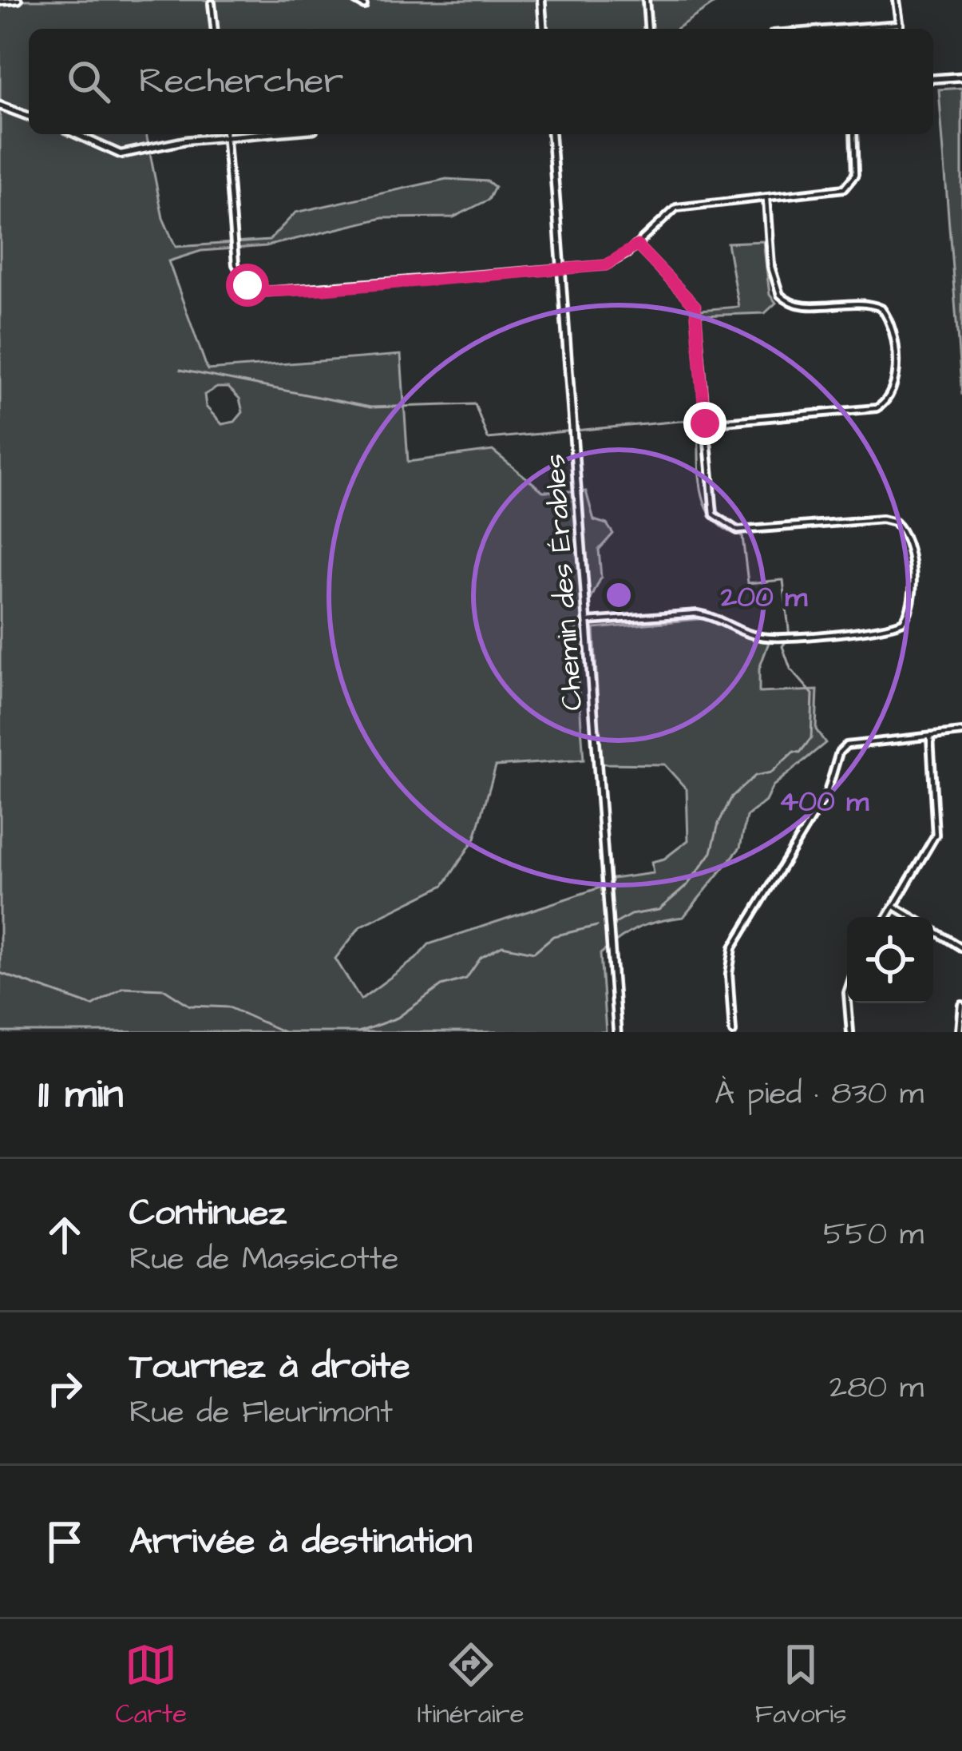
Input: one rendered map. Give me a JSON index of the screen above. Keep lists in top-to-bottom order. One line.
{"streets":{"street":["Chemin des Érables"]},"page":{"search":"Rechercher","heading":["11 min","À pied · 830 m"],"list":[["Continuez","Rue de Massicotte","550 m"],["Tournez à droite","Rue de Fleurimont","280 m"],"Arrivée à destination"],"nav":["Carte","Itinéraire","Favoris"]},"rings":["200 m","400 m"]}
